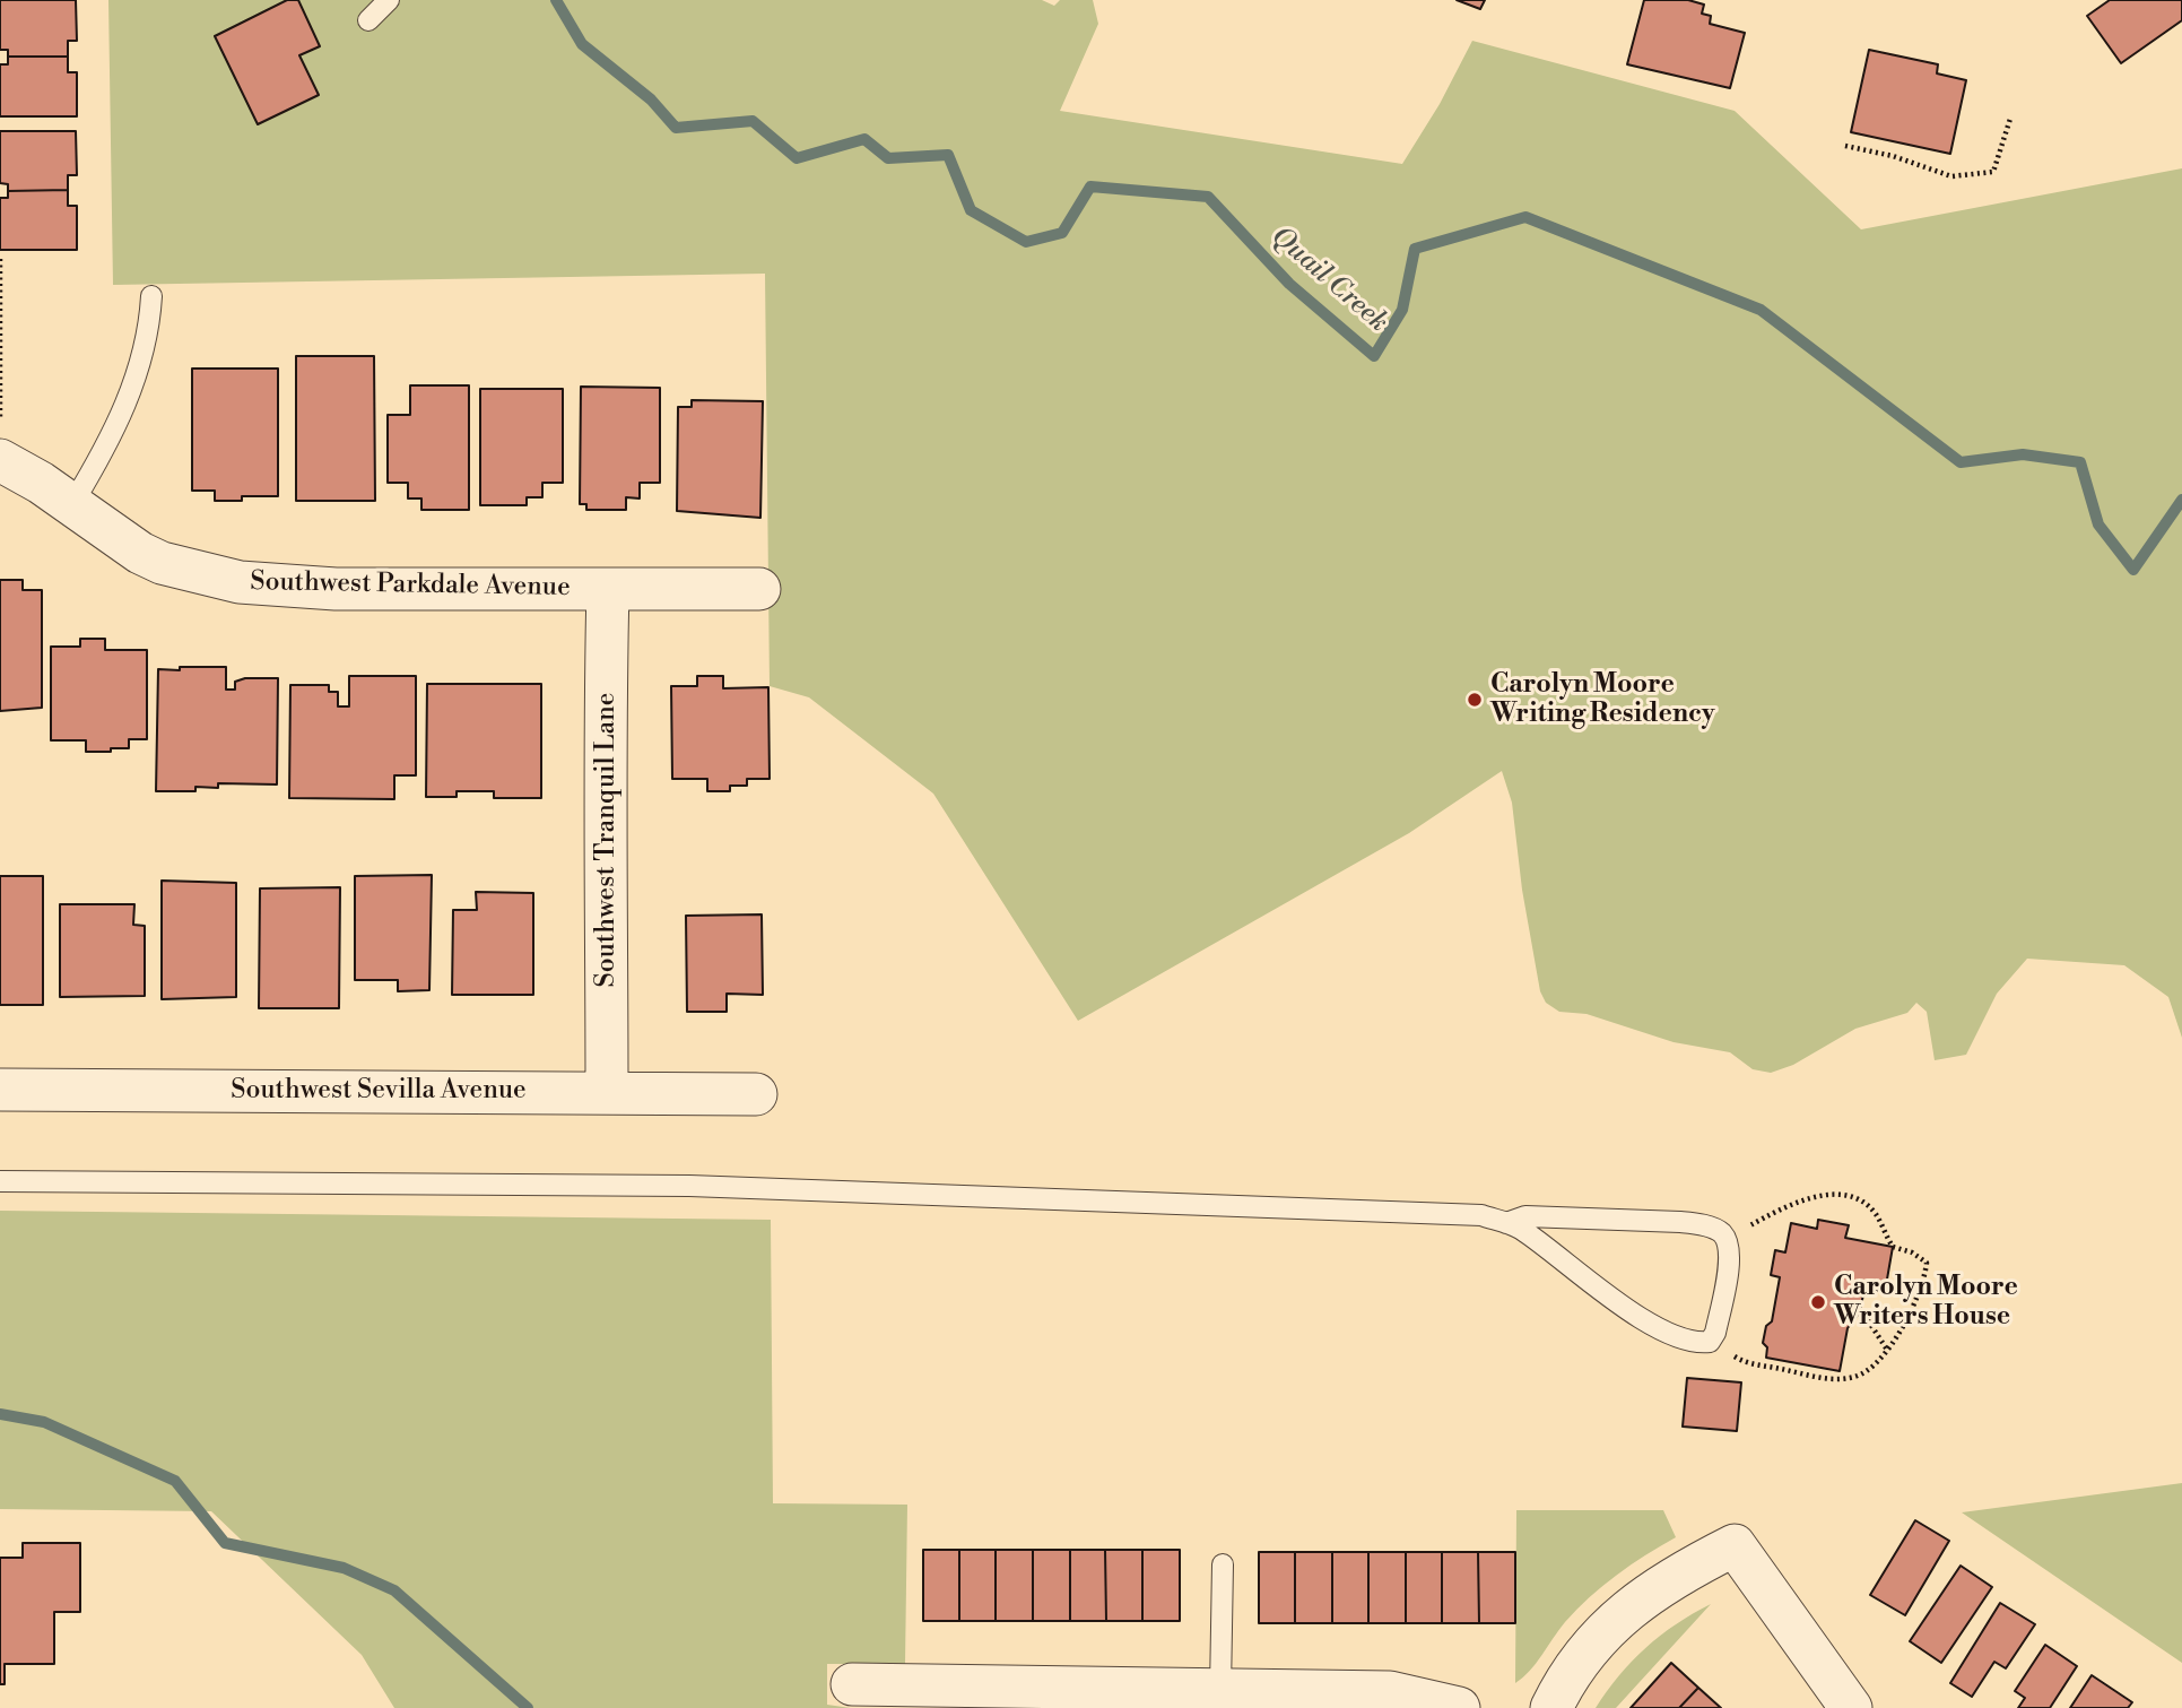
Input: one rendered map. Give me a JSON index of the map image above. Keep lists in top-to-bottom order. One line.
{"streets":{"street":["Southwest Parkdale Avenue","Southwest Tranquil Lane","Southwest Sevilla Avenue"]},"crossings":[["Southwest Parkdale Avenue","Southwest Tranquil Lane"],["Southwest Tranquil Lane","Southwest Sevilla Avenue"]],"water":["Quail Creek"],"places":["Carolyn Moore Writing Residency","Carolyn Moore Writers House"]}
